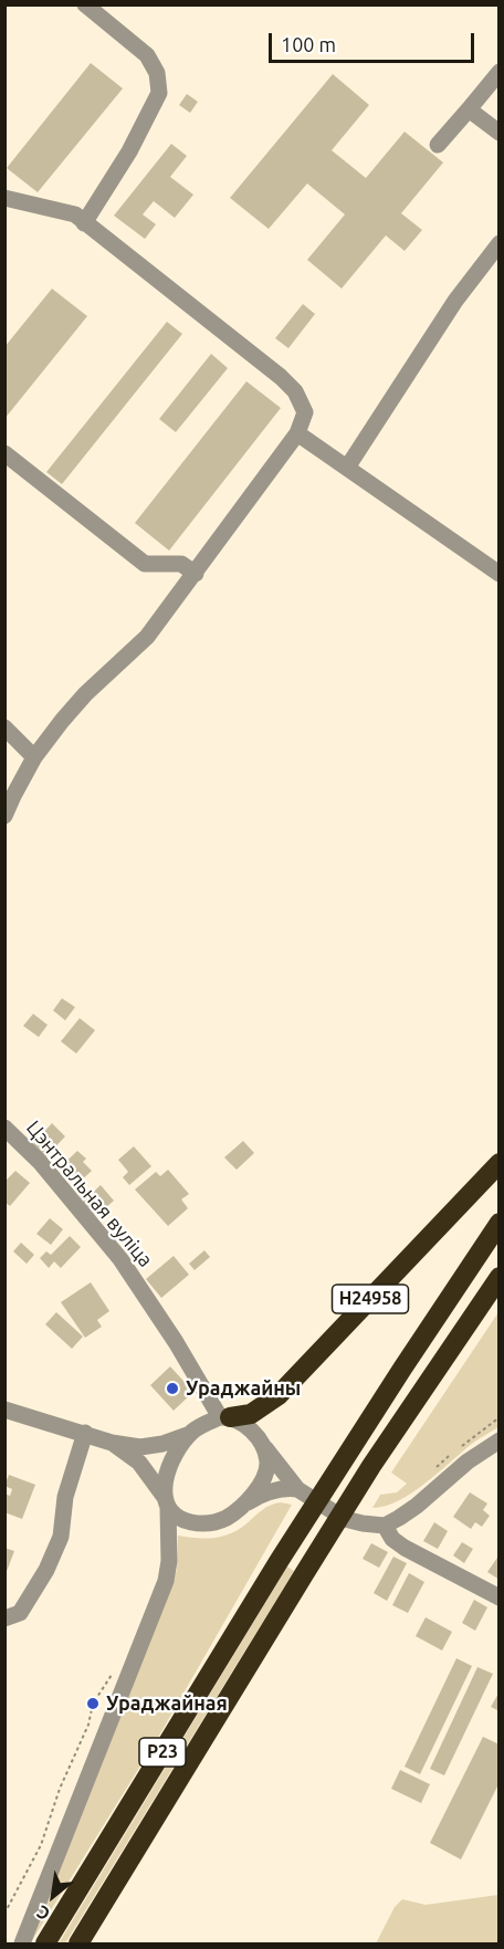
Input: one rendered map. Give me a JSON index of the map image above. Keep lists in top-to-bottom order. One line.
{"streets":{"highway":["Н24958","Р23"],"street":["Цэнтральная вуліца"]},"crossings":[["Цэнтральная вуліца","Н24958"]],"places":["Ураджайны","Ураджайная"],"scale_bar":"100 m","north":"bottom left"}
